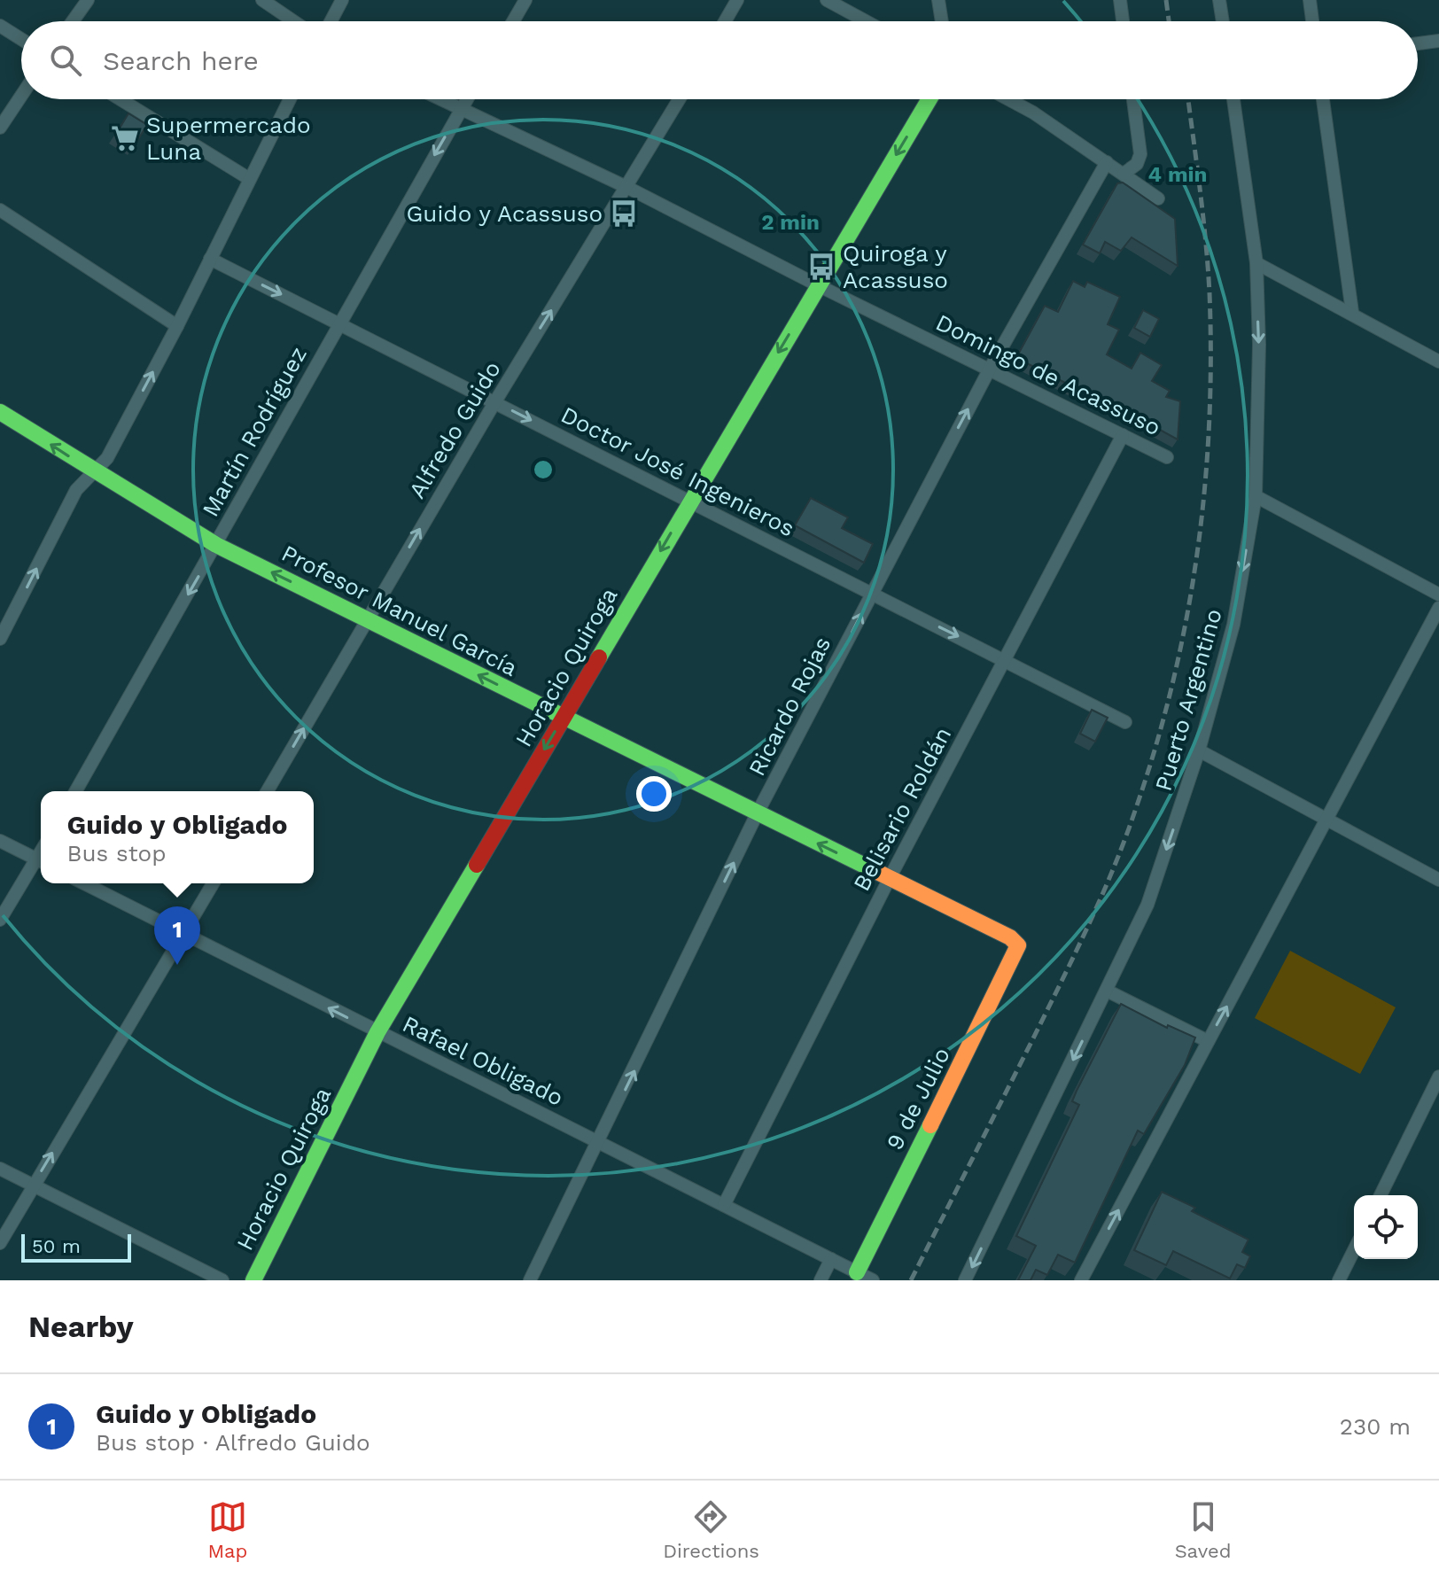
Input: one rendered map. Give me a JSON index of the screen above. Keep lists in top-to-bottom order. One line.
{"streets":{"street":["Domingo de Acassuso","Alfredo Guido","Martín Rodríguez","Doctor José Ingenieros","Profesor Manuel García","Horacio Quiroga","Puerto Argentino","Ricardo Rojas","Belisario Roldán","Rafael Obligado","9 de Julio"]},"crossings":[["Domingo de Acassuso","Alfredo Guido"],["Domingo de Acassuso","Martín Rodríguez"],["Domingo de Acassuso","Horacio Quiroga"],["Domingo de Acassuso","Ricardo Rojas"],["Domingo de Acassuso","Belisario Roldán"],["Alfredo Guido","Doctor José Ingenieros"],["Alfredo Guido","Profesor Manuel García"],["Martín Rodríguez","Doctor José Ingenieros"],["Martín Rodríguez","Profesor Manuel García"],["Doctor José Ingenieros","Horacio Quiroga"],["Doctor José Ingenieros","Ricardo Rojas"],["Doctor José Ingenieros","Belisario Roldán"],["Profesor Manuel García","Horacio Quiroga"],["Profesor Manuel García","Ricardo Rojas"],["Profesor Manuel García","Belisario Roldán"],["Profesor Manuel García","9 de Julio"],["Horacio Quiroga","Rafael Obligado"],["Ricardo Rojas","Rafael Obligado"],["Belisario Roldán","Rafael Obligado"],["Rafael Obligado","9 de Julio"]],"one_way":["Alfredo Guido","Martín Rodríguez","Doctor José Ingenieros","Profesor Manuel García","Horacio Quiroga","Puerto Argentino","Ricardo Rojas"],"places":{"supermarket":["Supermercado Luna"],"bus stop":["Guido y Acassuso","Quiroga y Acassuso"]},"scale_bar":"50 m","page":{"search":"Search here","popup":["Guido y Obligado","Bus stop"],"pins":"1","scale":"50 m","heading":"Nearby","list":[{"mark":"1","name":"Guido y Obligado","note":"Bus stop · Alfredo Guido","value":"230 m"}],"nav":["Map","Directions","Saved"]},"rings":["4 min","2 min"]}
